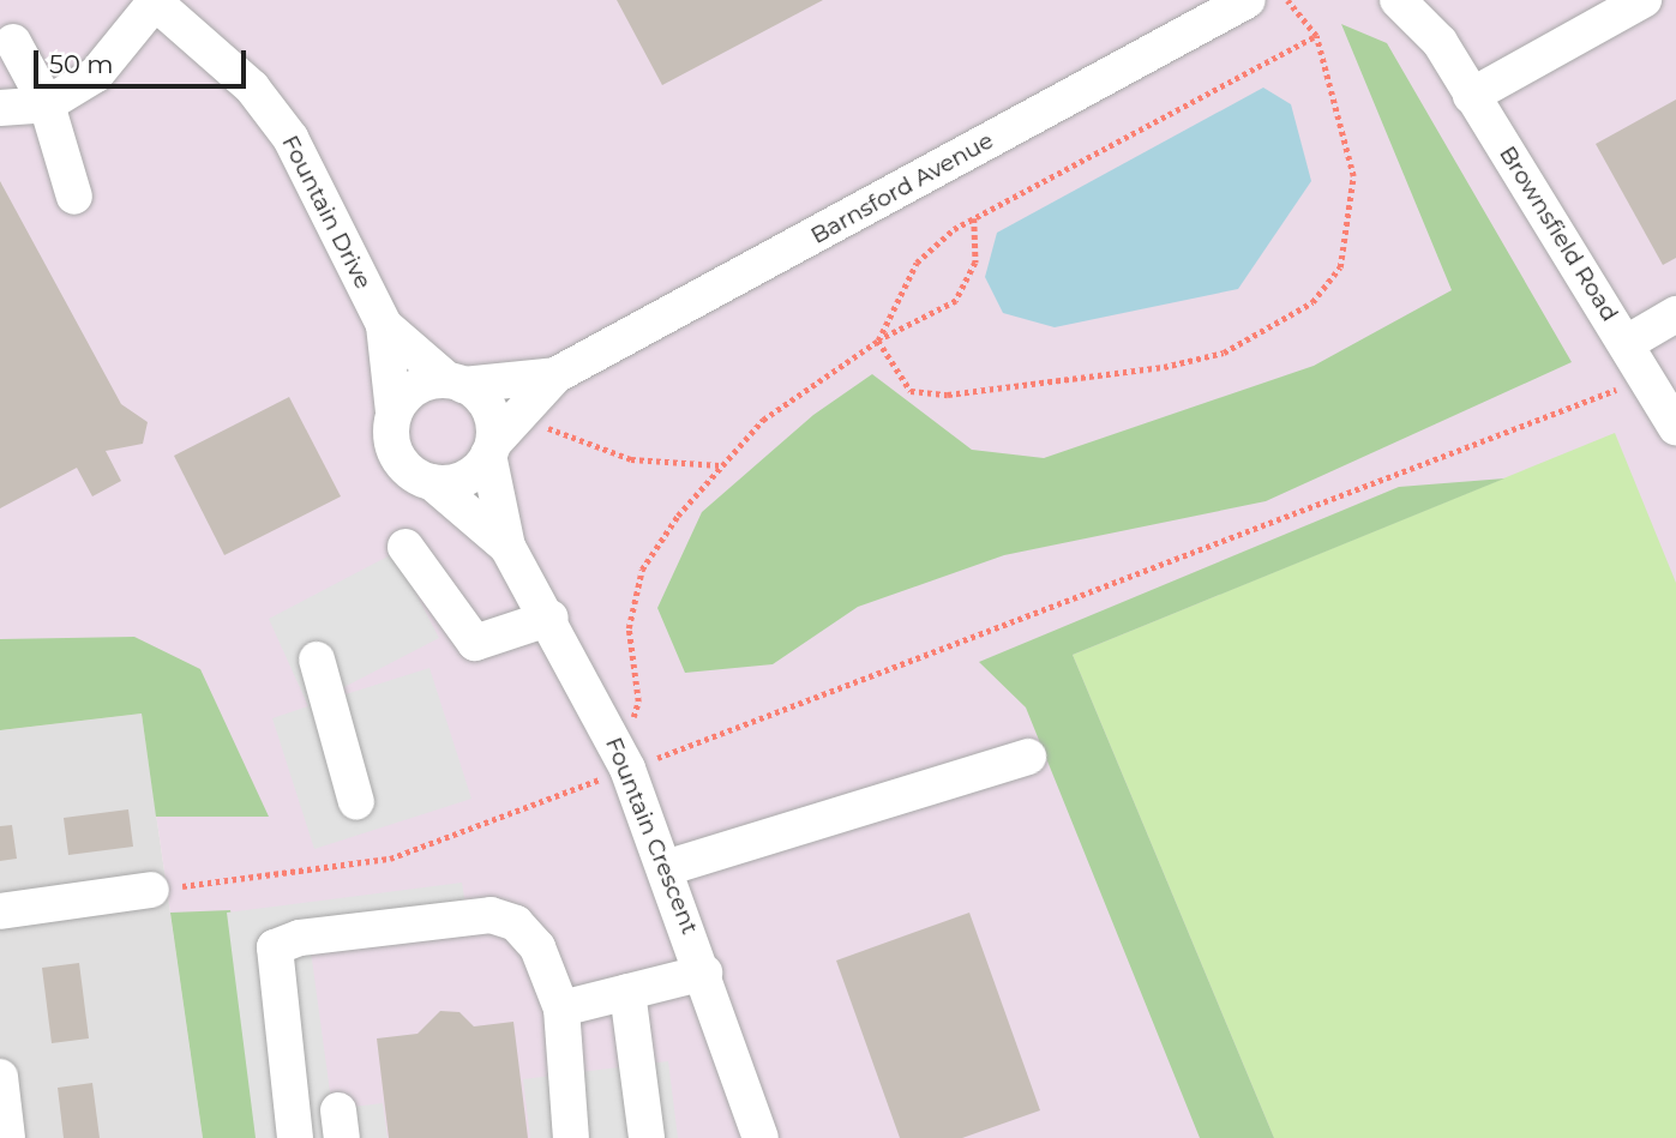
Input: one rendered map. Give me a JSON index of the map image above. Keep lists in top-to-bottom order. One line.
{"streets":{"street":["Barnsford Avenue","Fountain Drive","Brownsfield Road","Fountain Crescent"]},"crossings":[["Barnsford Avenue","Fountain Drive"],["Barnsford Avenue","Fountain Crescent"],["Fountain Drive","Fountain Crescent"]],"scale_bar":"50 m"}
